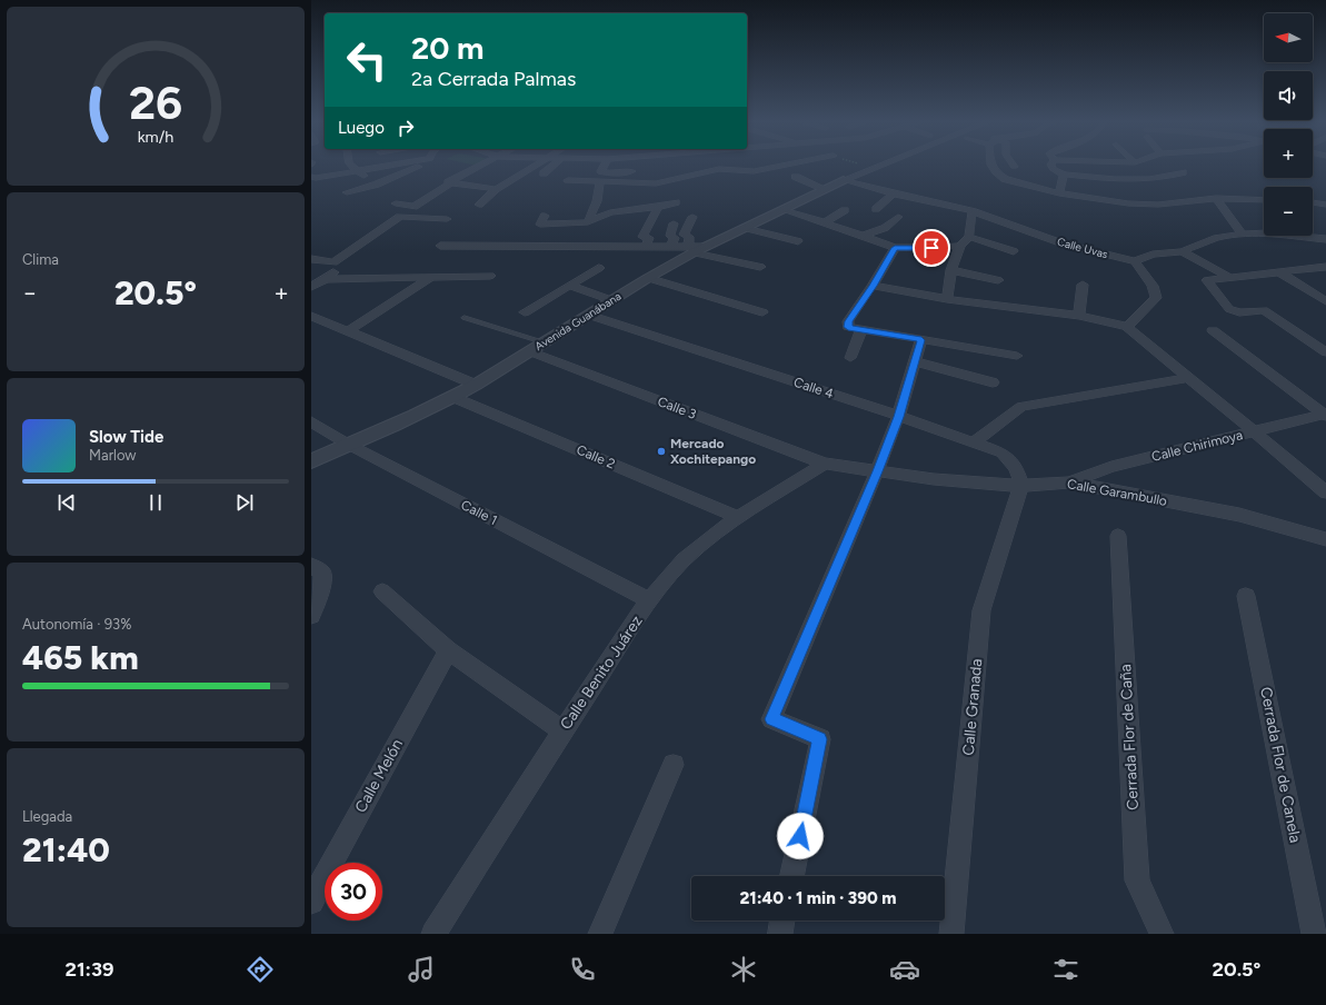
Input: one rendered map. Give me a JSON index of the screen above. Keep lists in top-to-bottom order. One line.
{"streets":{"street":["Calle Uvas","Avenida Guanábana","Calle 4","Calle 3","Calle Chirimoya","Calle 2","Calle Garambullo","Calle 1","Calle Benito Juárez","Calle Granada","Cerrada Flor de Caña","Cerrada Flor de Canela","Calle Melón"]},"crossings":[["Calle Uvas","Avenida Guanábana"],["Avenida Guanábana","Calle 4"],["Avenida Guanábana","Calle 3"],["Avenida Guanábana","Calle 2"],["Avenida Guanábana","Calle 1"],["Calle 4","Calle Garambullo"],["Calle 4","Calle Granada"],["Calle 3","Calle Garambullo"],["Calle 3","Calle Benito Juárez"],["Calle Chirimoya","Calle Garambullo"],["Calle 2","Calle Benito Juárez"],["Calle Garambullo","Calle Benito Juárez"],["Calle Garambullo","Calle Granada"],["Calle 1","Calle Benito Juárez"]],"places":["Mercado Xochitepango"],"north":"left","page":{"map_buttons":["+","−"],"turn":["20 m","2a Cerrada Palmas"],"then":"Luego","tile":["Clima",["Autonomía · 93%","465 km"],["Llegada","21:40"]],"heat":["−","20.5°","+"],"song":["Slow Tide","Marlow"],"limit":"30","trip":"21:40 · 1 min · 390 m","tabs":["21:39","20.5°"],"gauge":["26","km/h"]}}
